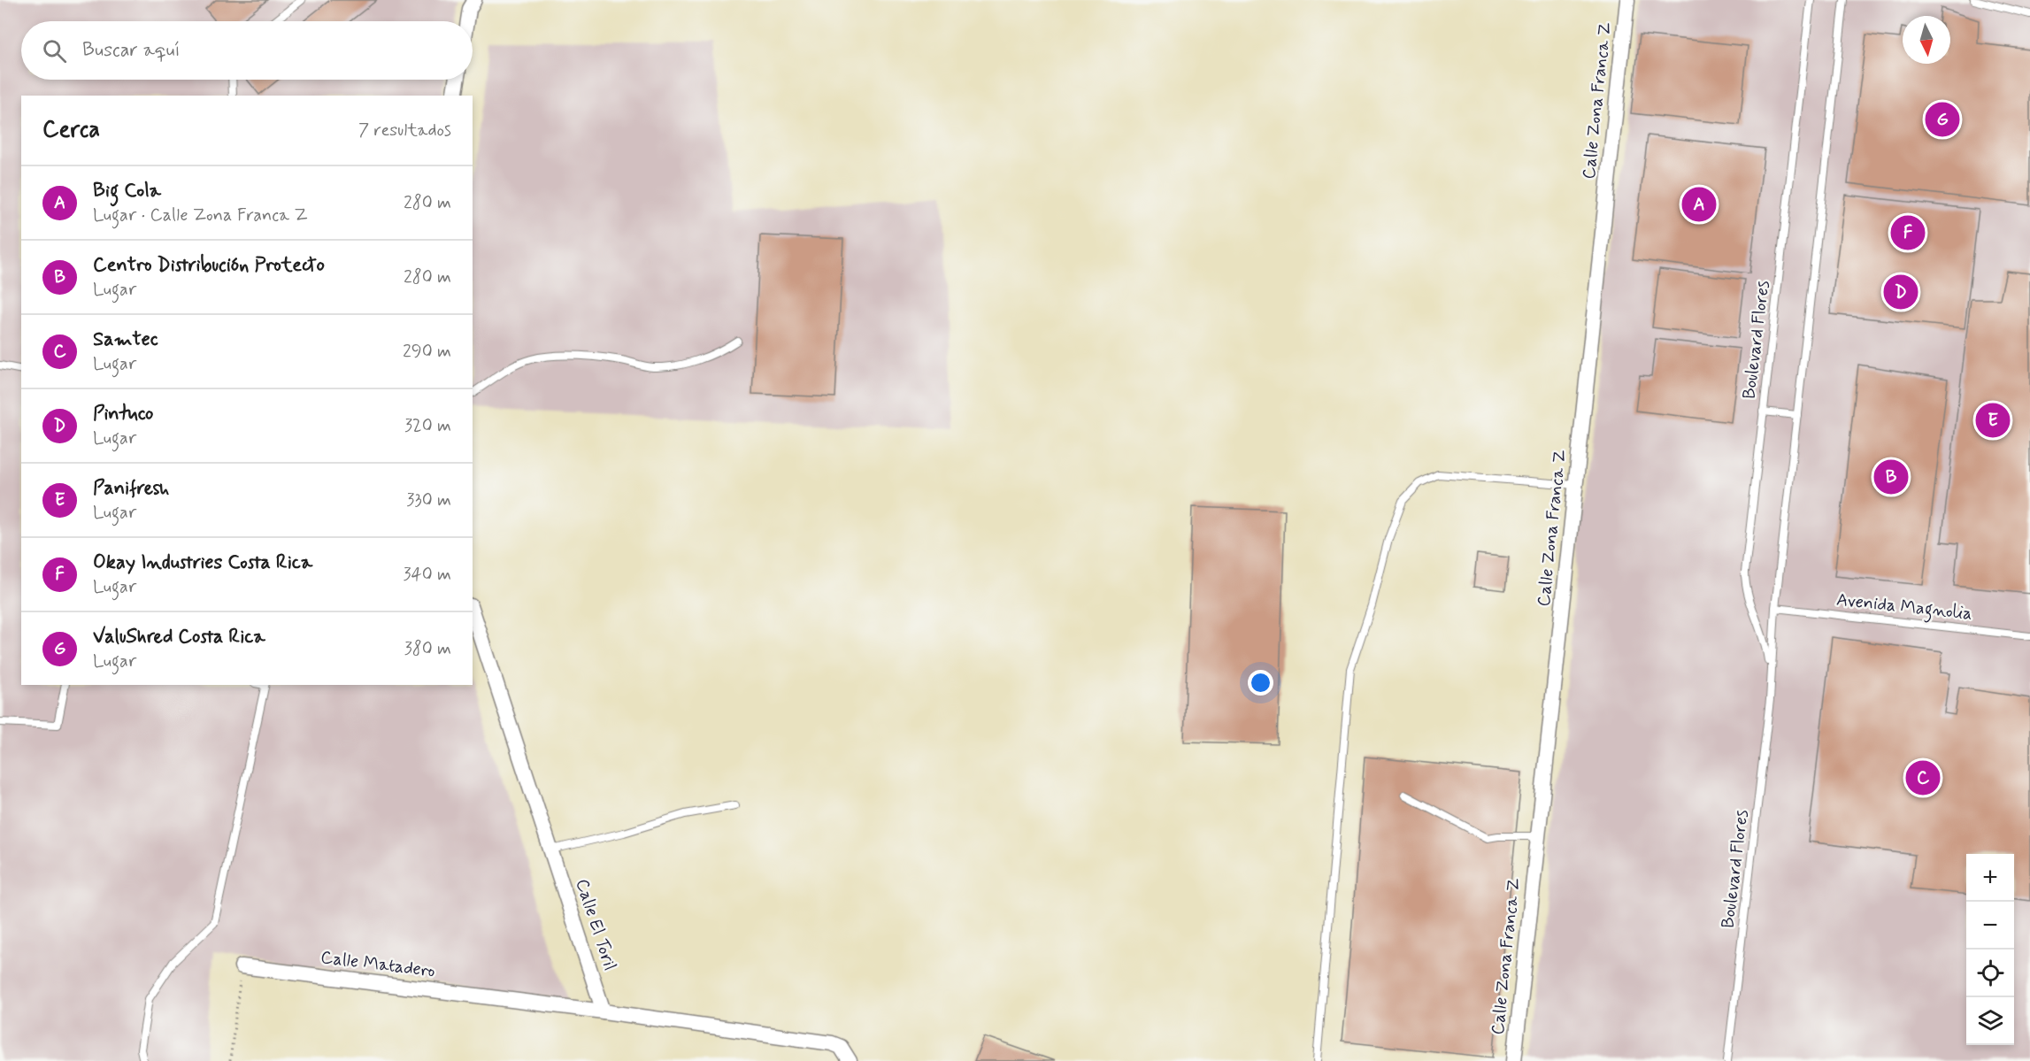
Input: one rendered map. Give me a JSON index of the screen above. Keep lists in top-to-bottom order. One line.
{"streets":{"street":["Calle Zona Franca Z","Calle El Toril","Calle Matadero"],"lane":["Boulevard Flores","Avenida Magnolia"]},"crossings":[["Boulevard Flores","Avenida Magnolia"],["Calle El Toril","Calle Matadero"]],"north":"bottom","page":{"search":"Buscar aquí","heading":["Cerca","7 resultados"],"pins":["G","A","F","D","E","B","C"],"list":[{"mark":"A","name":"Big Cola","note":"Lugar · Calle Zona Franca Z","value":"280 m"},{"mark":"B","name":"Centro Distribución Protecto","note":"Lugar","value":"280 m"},{"mark":"C","name":"Samtec","note":"Lugar","value":"290 m"},{"mark":"D","name":"Pintuco","note":"Lugar","value":"320 m"},{"mark":"E","name":"Panifresh","note":"Lugar","value":"330 m"},{"mark":"F","name":"Okay Industries Costa Rica","note":"Lugar","value":"340 m"},{"mark":"G","name":"ValuShred Costa Rica","note":"Lugar","value":"380 m"}],"map_buttons":["+","−"]}}
